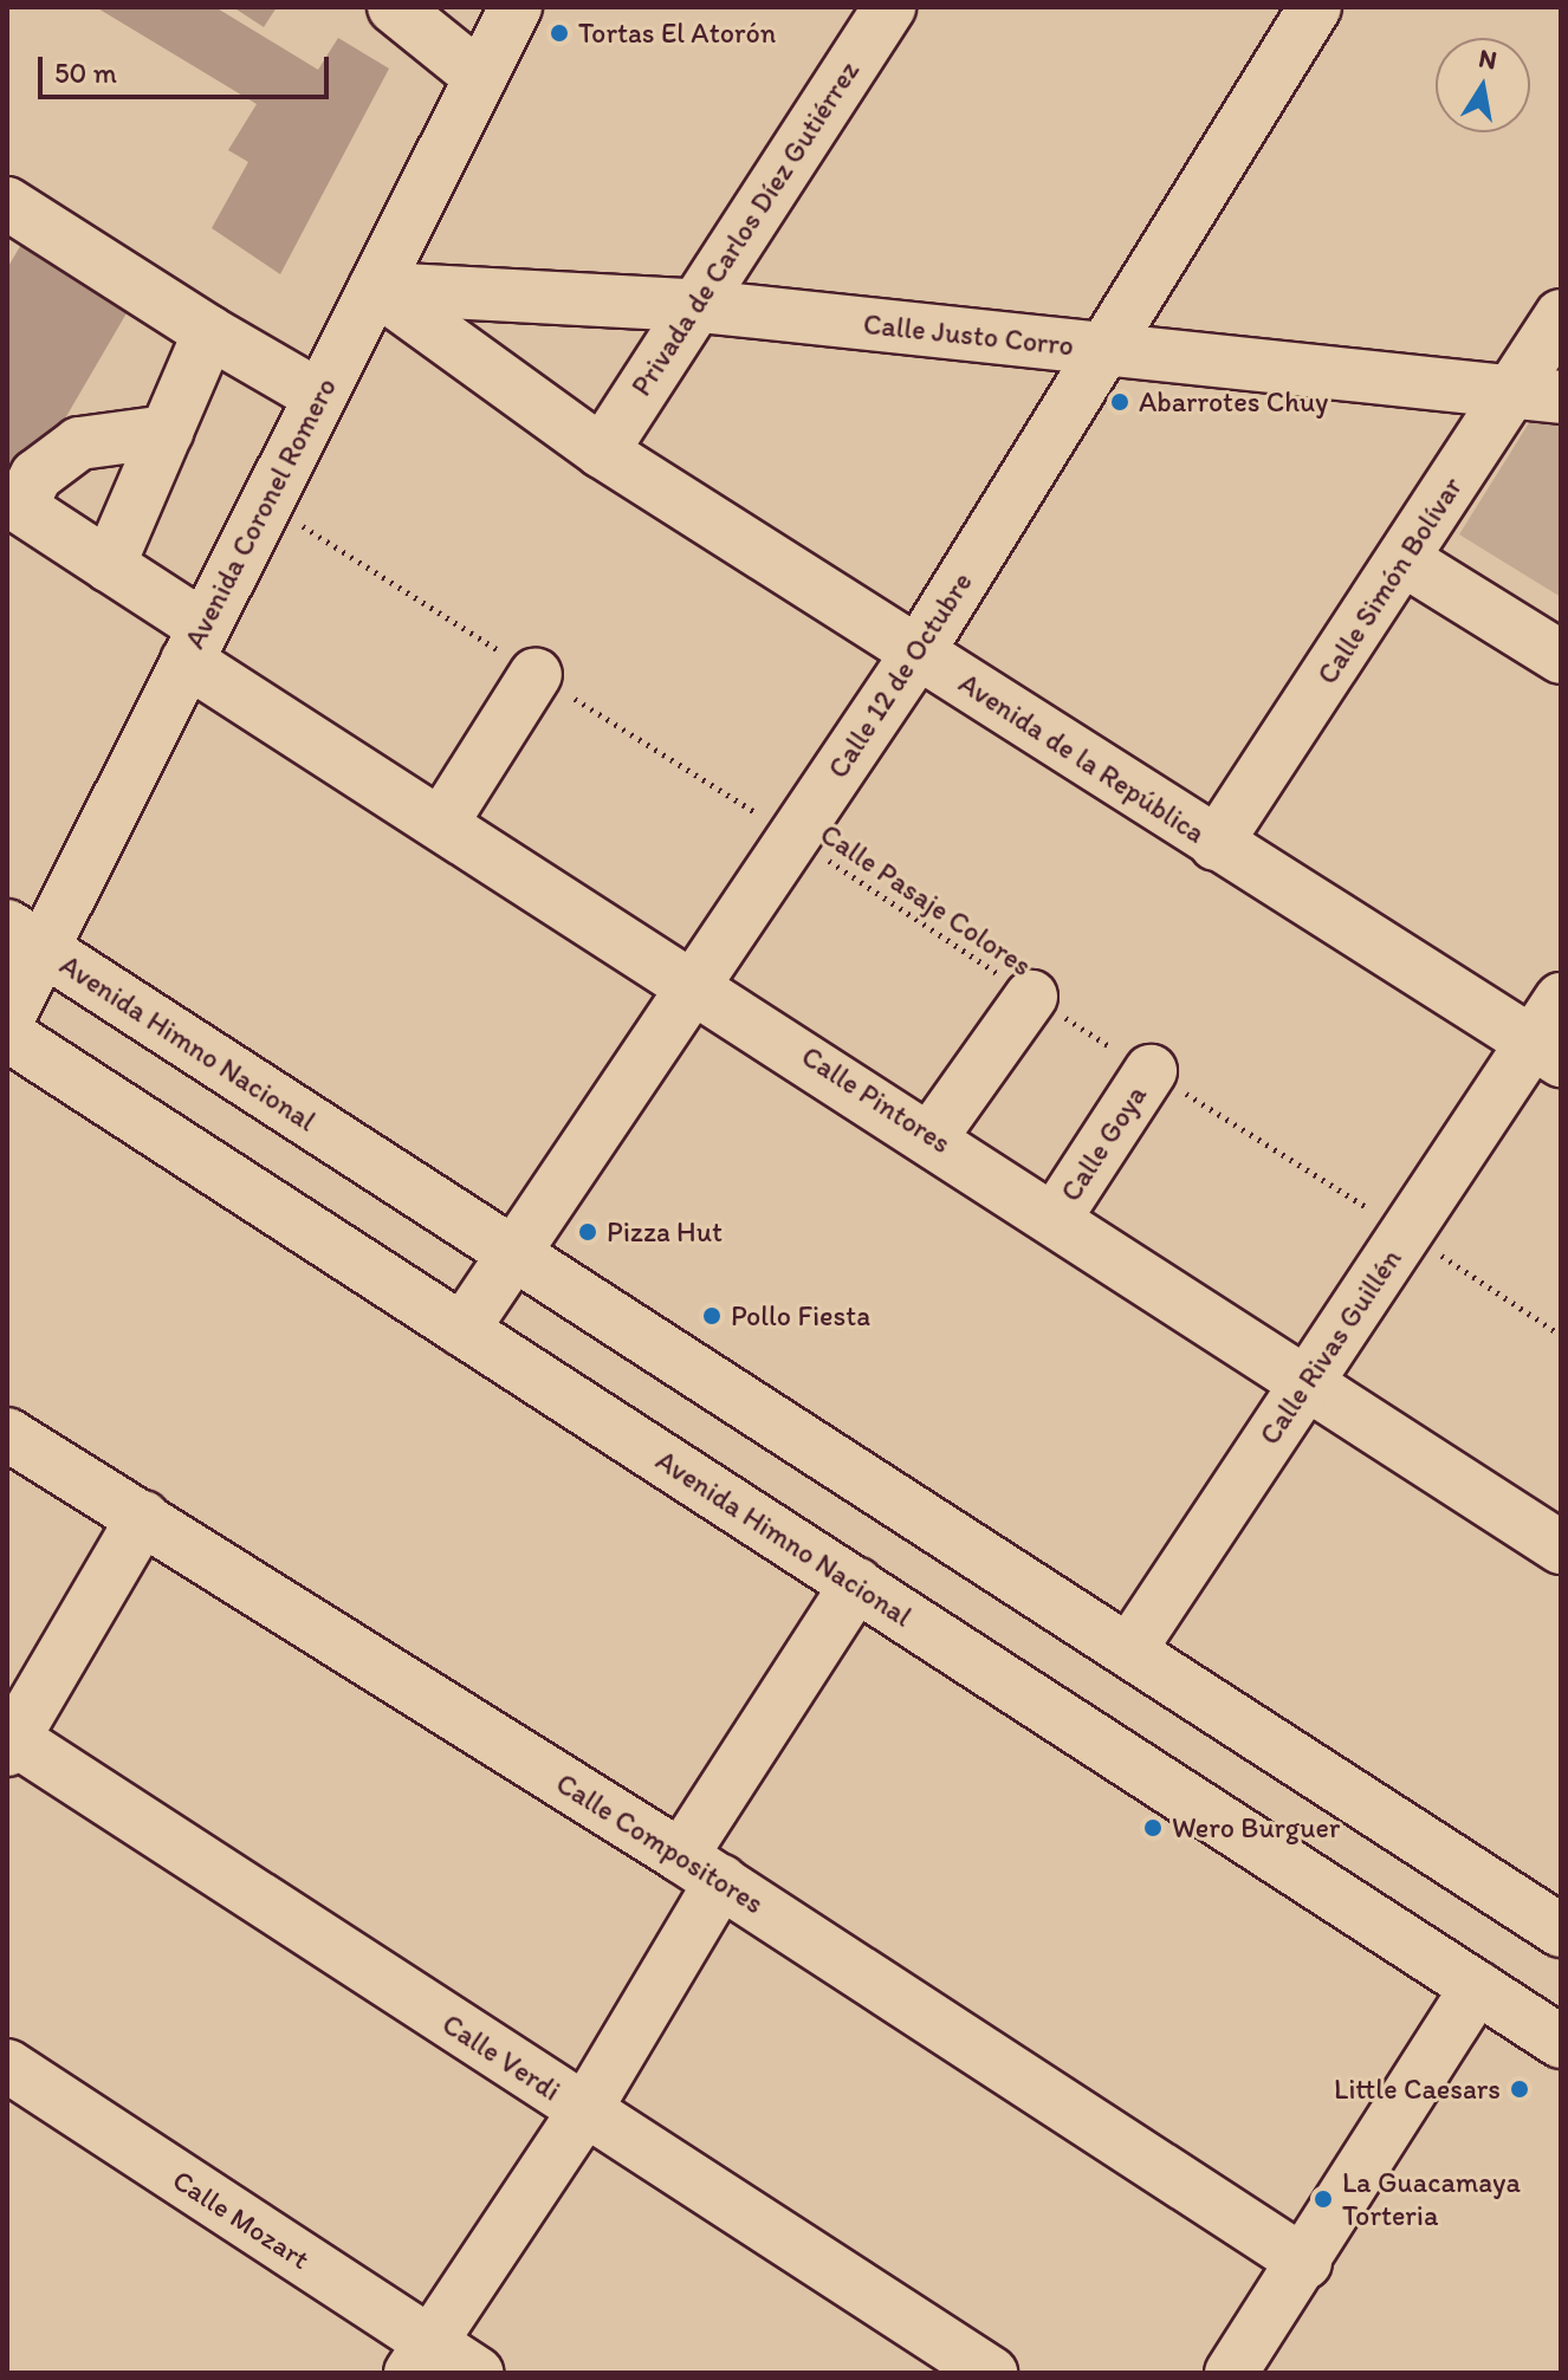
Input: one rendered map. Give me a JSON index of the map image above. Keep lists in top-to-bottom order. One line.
{"streets":{"street":["Privada de Carlos Díez Gutiérrez","Calle Justo Corro","Avenida Coronel Romero","Calle Simón Bolívar","Calle 12 de Octubre","Avenida de la República","Avenida Himno Nacional","Calle Pintores","Calle Goya","Calle Rivas Guillén","Calle Compositores","Calle Verdi","Calle Mozart"],"path":["Calle Pasaje Colores"]},"crossings":[["Privada de Carlos Díez Gutiérrez","Calle Justo Corro"],["Privada de Carlos Díez Gutiérrez","Avenida de la República"],["Calle Justo Corro","Avenida Coronel Romero"],["Calle Justo Corro","Calle Simón Bolívar"],["Calle Justo Corro","Calle 12 de Octubre"],["Calle Justo Corro","Avenida de la República"],["Avenida Coronel Romero","Avenida de la República"],["Avenida Coronel Romero","Calle Pasaje Colores"],["Avenida Coronel Romero","Avenida Himno Nacional"],["Avenida Coronel Romero","Calle Pintores"],["Calle Simón Bolívar","Avenida de la República"],["Calle 12 de Octubre","Avenida de la República"],["Calle 12 de Octubre","Calle Pasaje Colores"],["Calle 12 de Octubre","Avenida Himno Nacional"],["Calle 12 de Octubre","Calle Pintores"],["Avenida de la República","Calle Rivas Guillén"],["Calle Pasaje Colores","Calle Goya"],["Calle Pasaje Colores","Calle Rivas Guillén"],["Avenida Himno Nacional","Calle Rivas Guillén"],["Calle Pintores","Calle Goya"],["Calle Pintores","Calle Rivas Guillén"]],"places":["Tortas El Atorón","Abarrotes Chuy","Pizza Hut","Pollo Fiesta","Wero Burguer","Little Caesars","La Guacamaya Torteria"],"scale_bar":"50 m","north":"top"}
